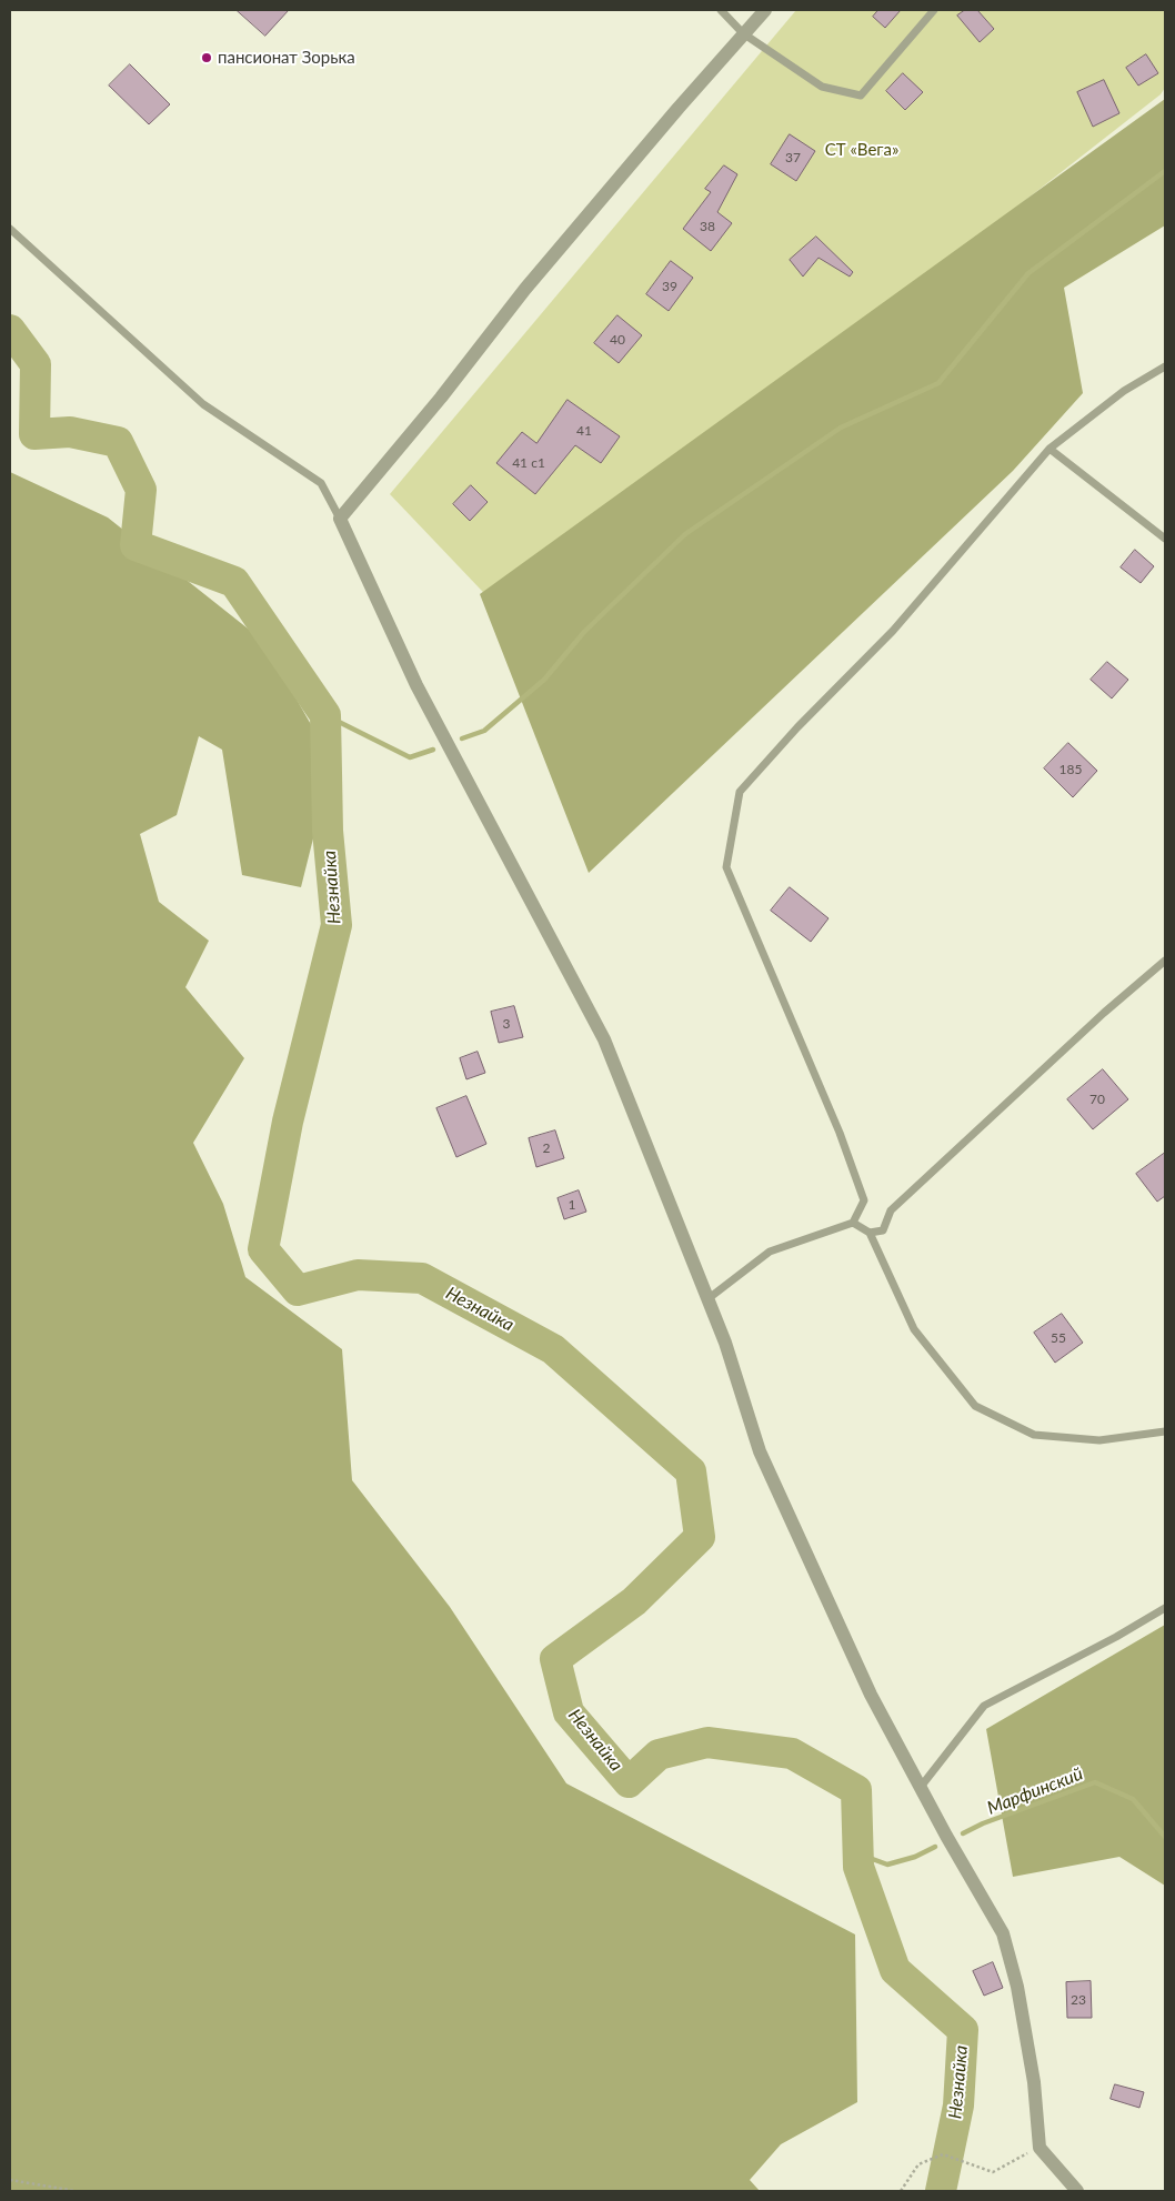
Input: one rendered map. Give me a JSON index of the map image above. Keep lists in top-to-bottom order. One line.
{"water":["Незнайка","Марфинский"],"parks":["СТ «Вега»"],"places":["пансионат Зорька"],"house_numbers":["37","38","39","40","41","41 с1","185","3","70","2","1","55","23"]}
